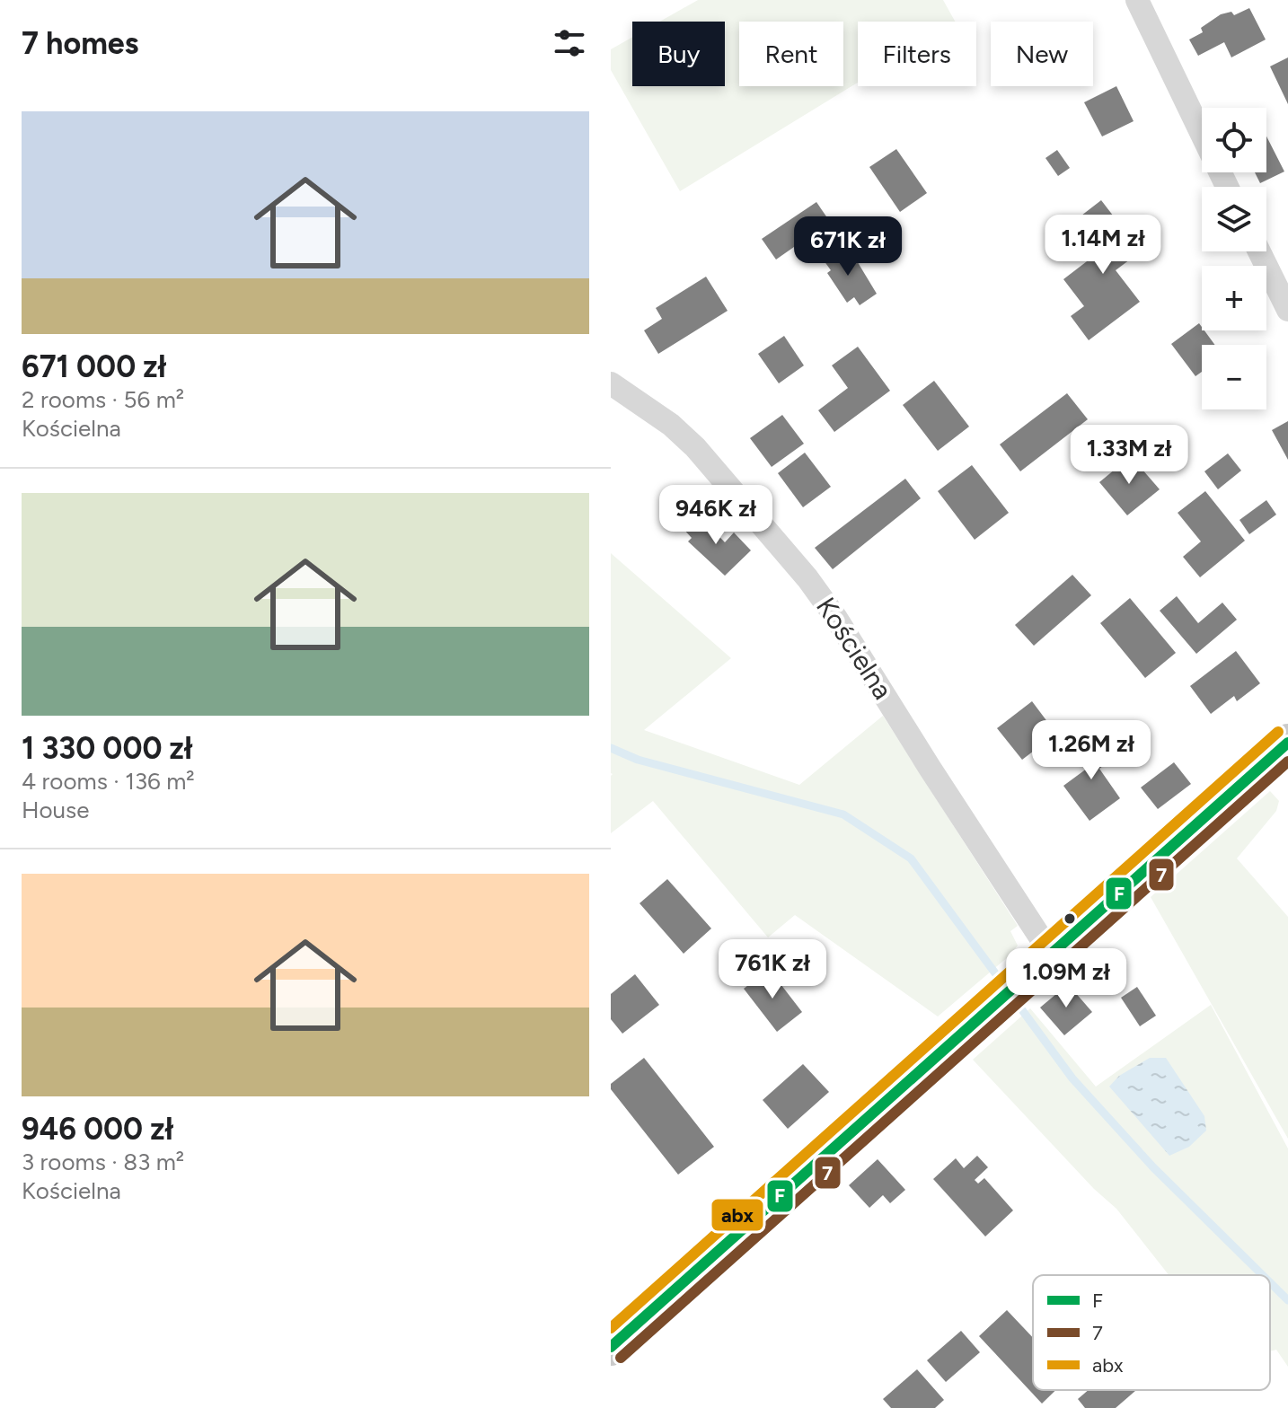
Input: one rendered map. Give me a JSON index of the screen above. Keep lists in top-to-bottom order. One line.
{"streets":{"street":["Kościelna"]},"lines":["transit line abx","transit line F","transit line 7"],"legend":["F","7","abx"],"page":{"heading":"7 homes","chip":["Buy","Rent","Filters","New"],"list":[{"name":"671 000 zł","note":"2 rooms · 56 m² · Kościelna"},{"name":"1 330 000 zł","note":"4 rooms · 136 m² · House"},{"name":"946 000 zł","note":"3 rooms · 83 m² · Kościelna"}],"map_buttons":["+","−"],"price":["1.14M zł","671K zł","1.33M zł","946K zł","1.26M zł","761K zł","1.09M zł"]}}
